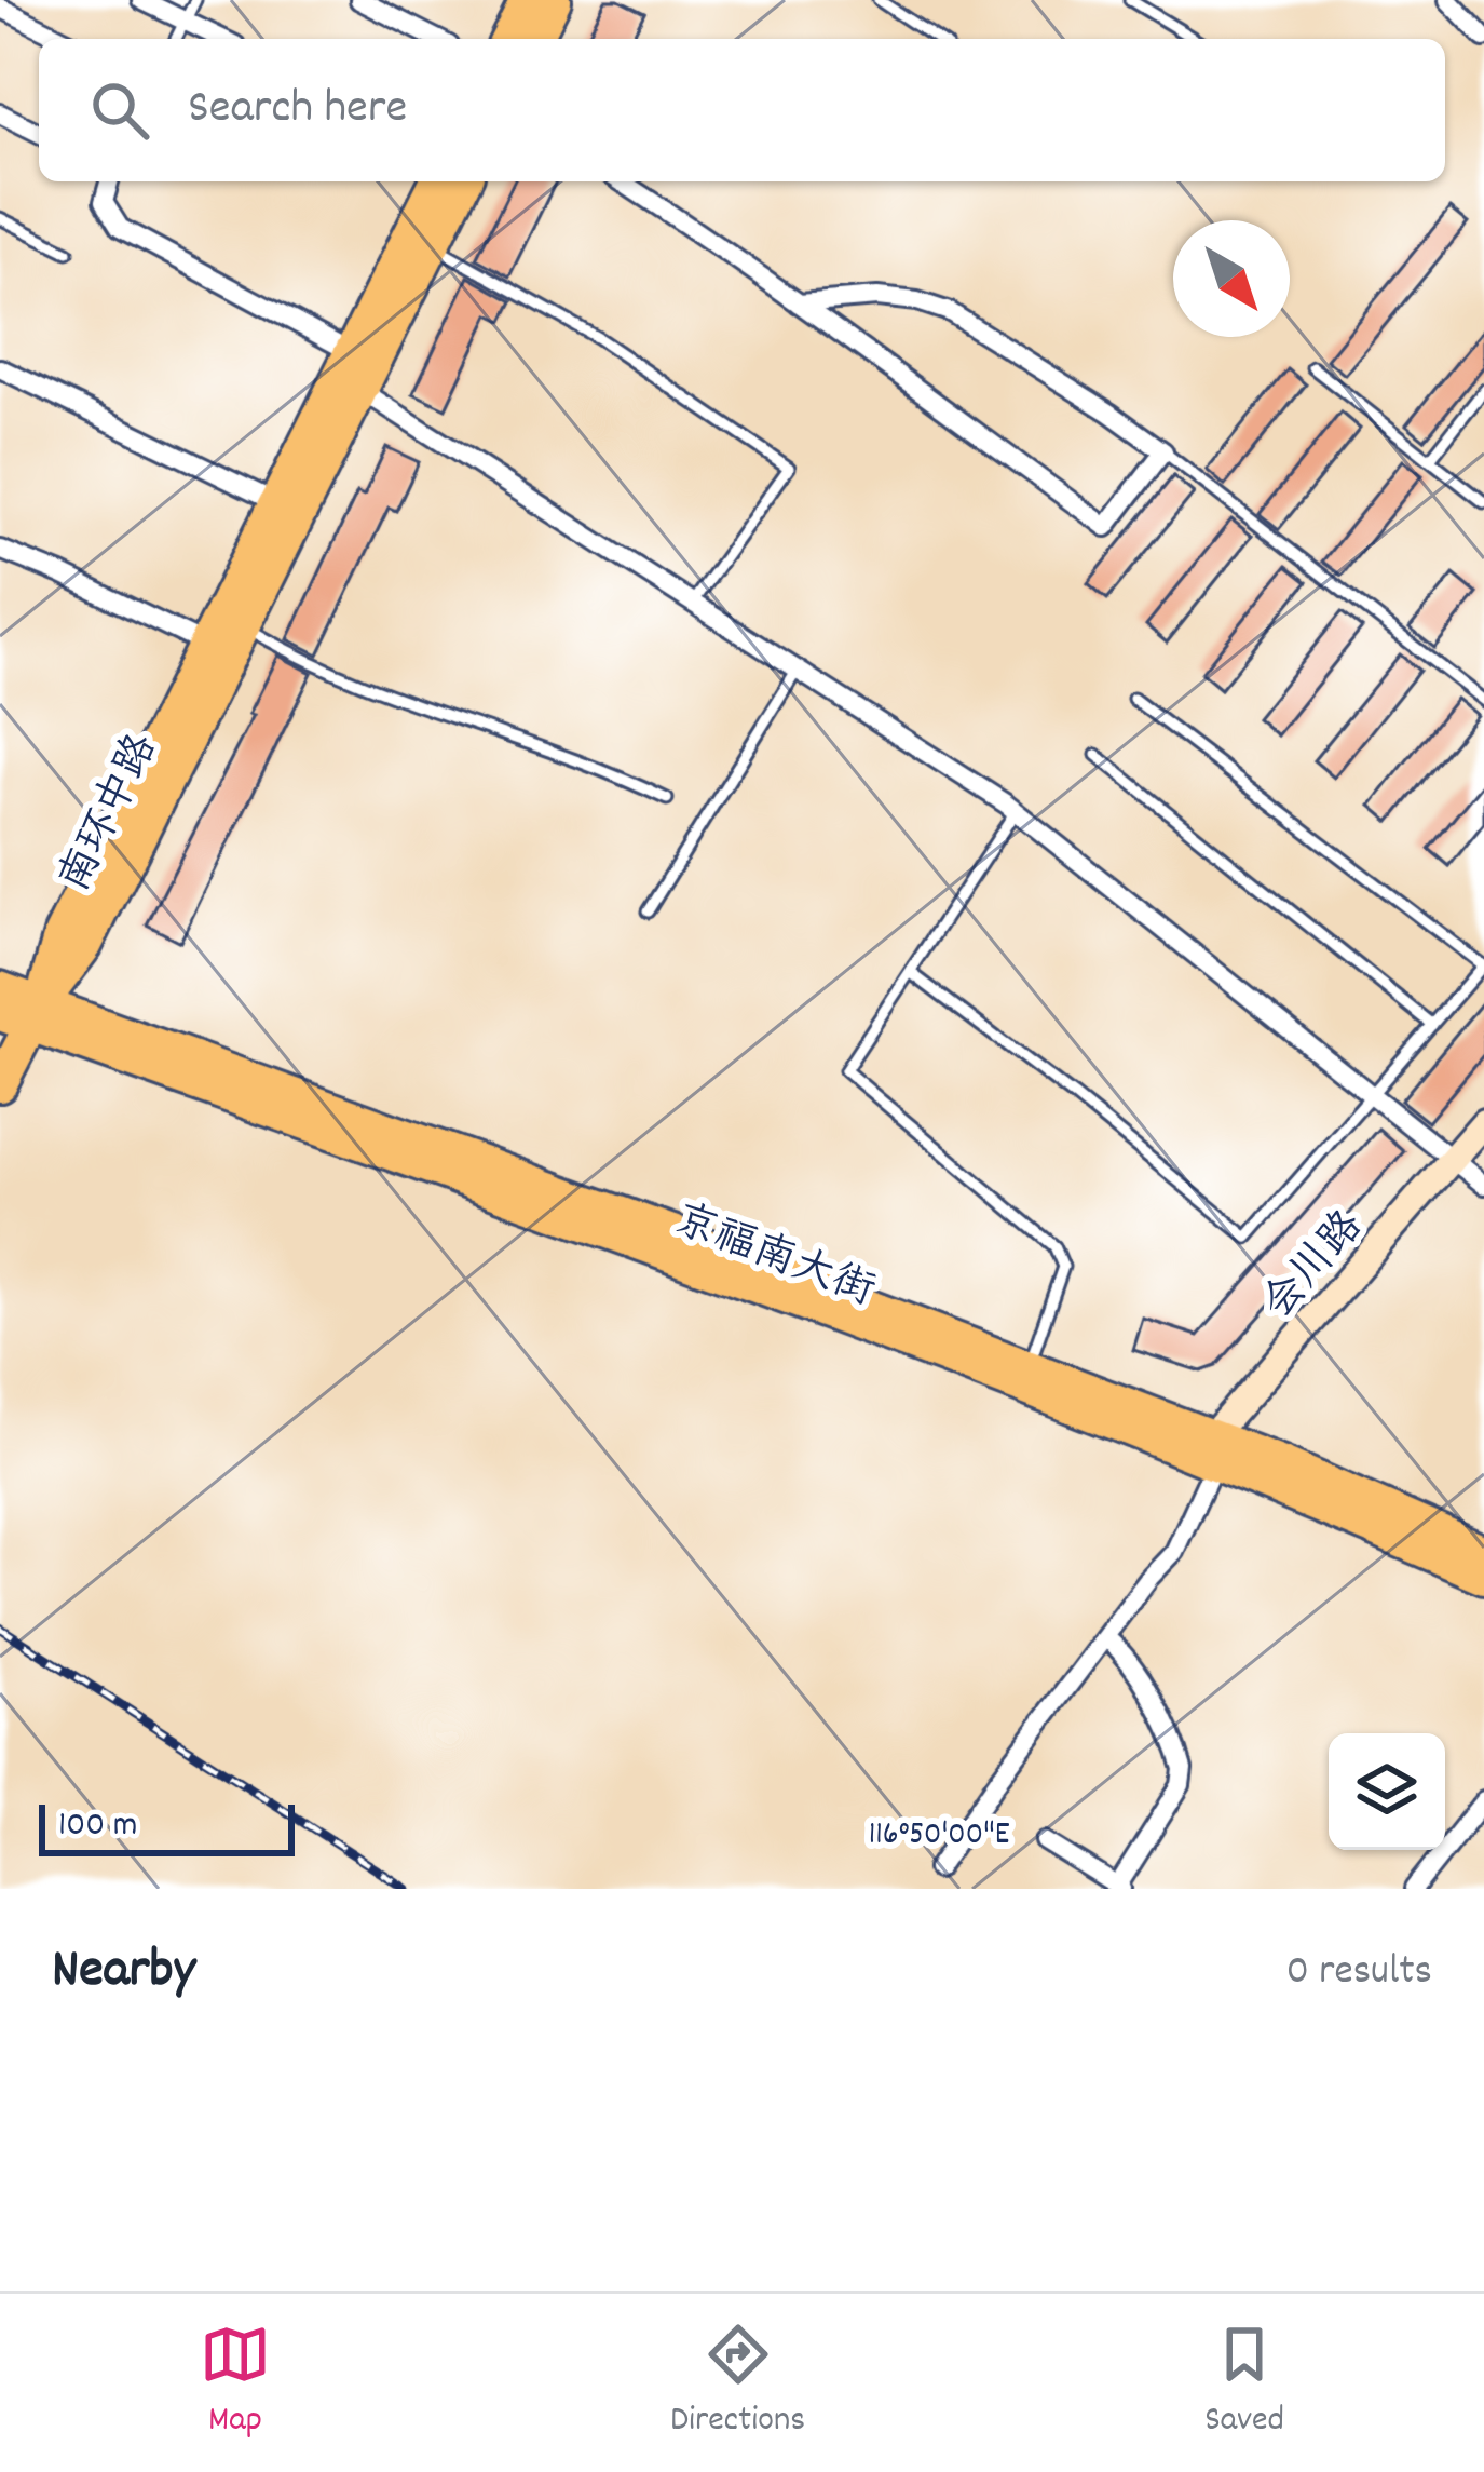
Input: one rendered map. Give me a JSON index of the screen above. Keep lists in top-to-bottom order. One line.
{"streets":{"highway":["南环中路","京福南大街"],"street":["会川路"]},"crossings":[["南环中路","京福南大街"],["京福南大街","会川路"]],"scale_bar":"100 m","north":"bottom right","page":{"search":"Search here","scale":"100 m","heading":["Nearby","0 results"],"nav":["Map","Directions","Saved"]},"coordinates":["116°50'00\"E"]}
